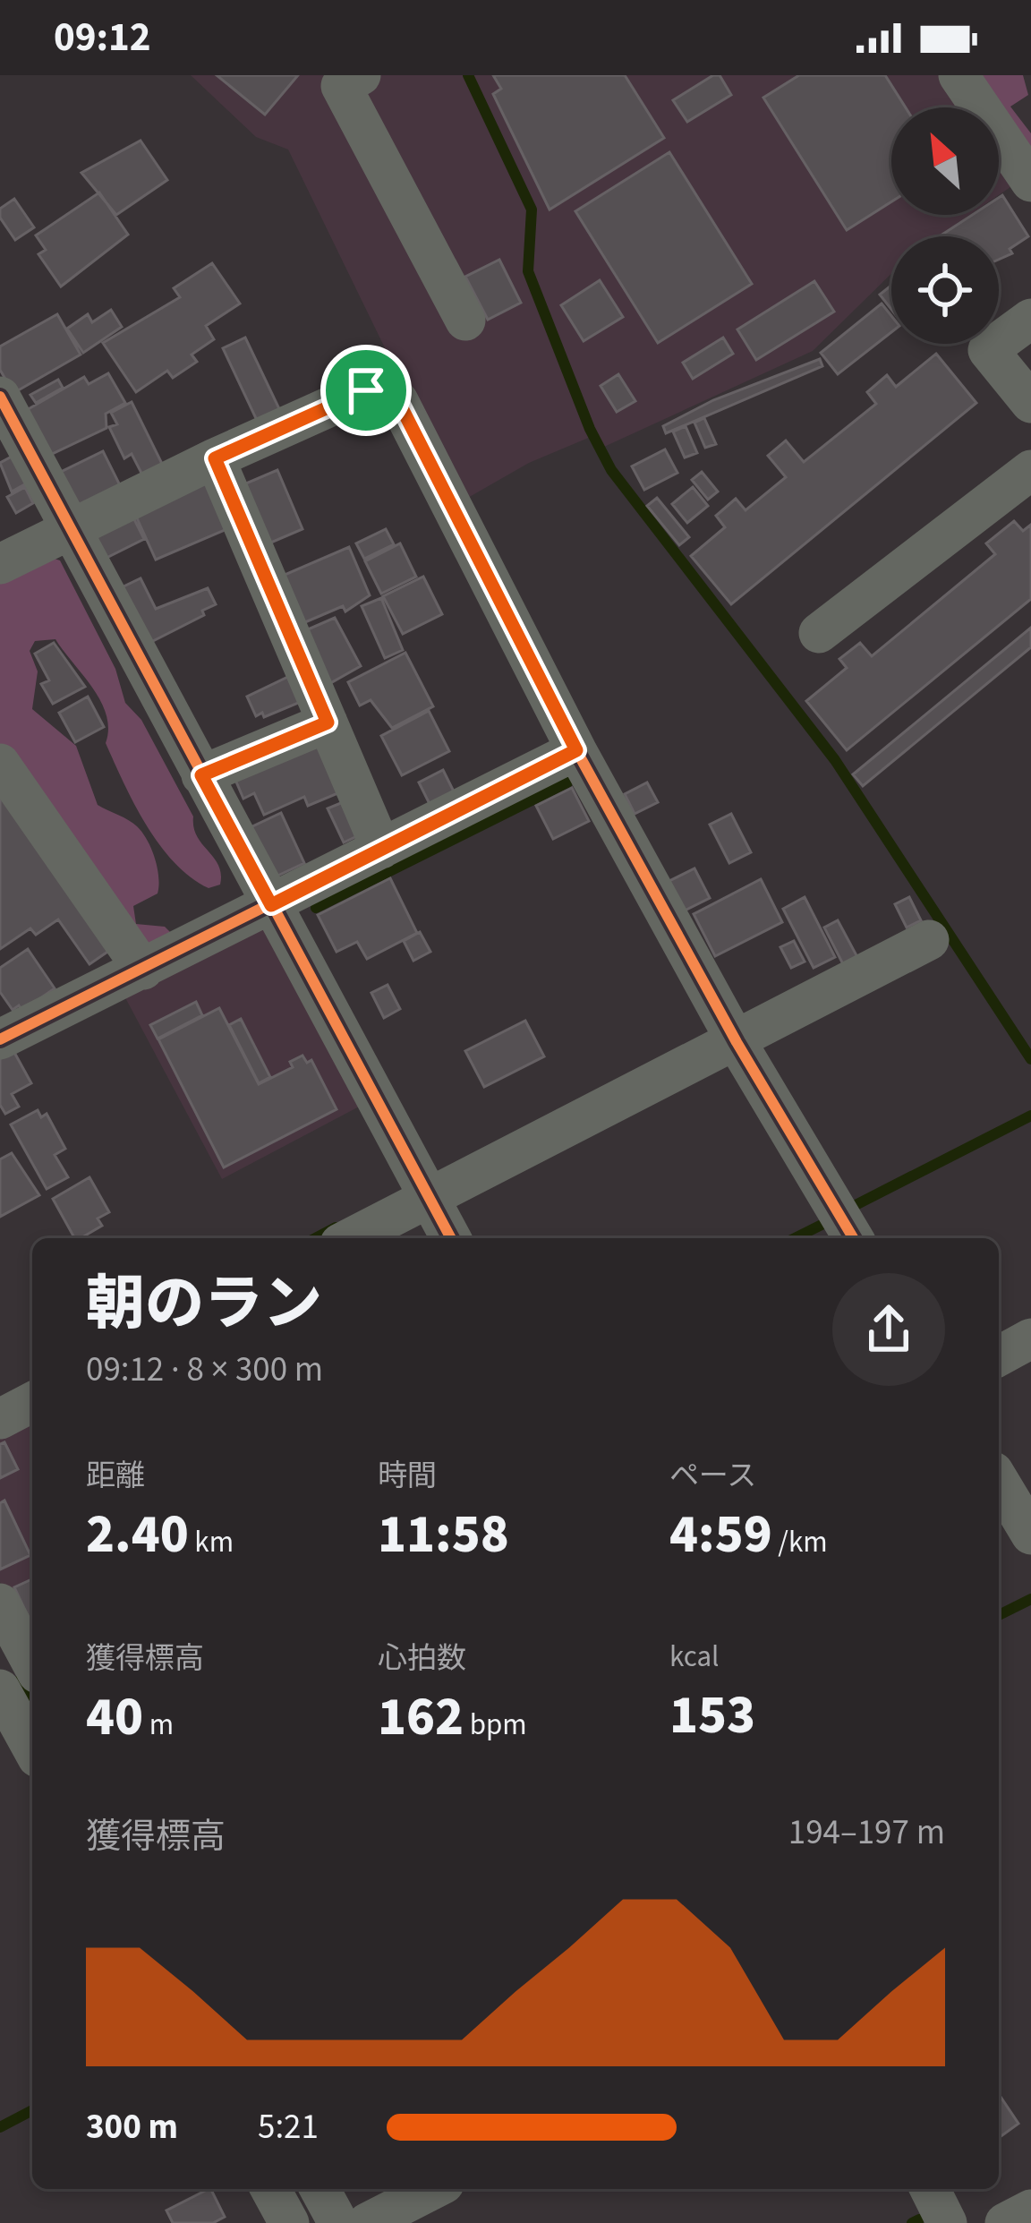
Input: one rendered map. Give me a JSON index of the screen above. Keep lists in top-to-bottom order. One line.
{"north":"top left","page":{"status":"09:12","heading":["朝のラン","09:12 · 8 × 300 m"],"stats":[["距離","2.40 km"],["時間","11:58"],["ペース","4:59 /km"],["獲得標高","40 m"],["心拍数","162 bpm"],["kcal","153"]],"chart":["獲得標高","194–197 m"],"list":[{"name":"300 m","note":"5:21"}]}}
